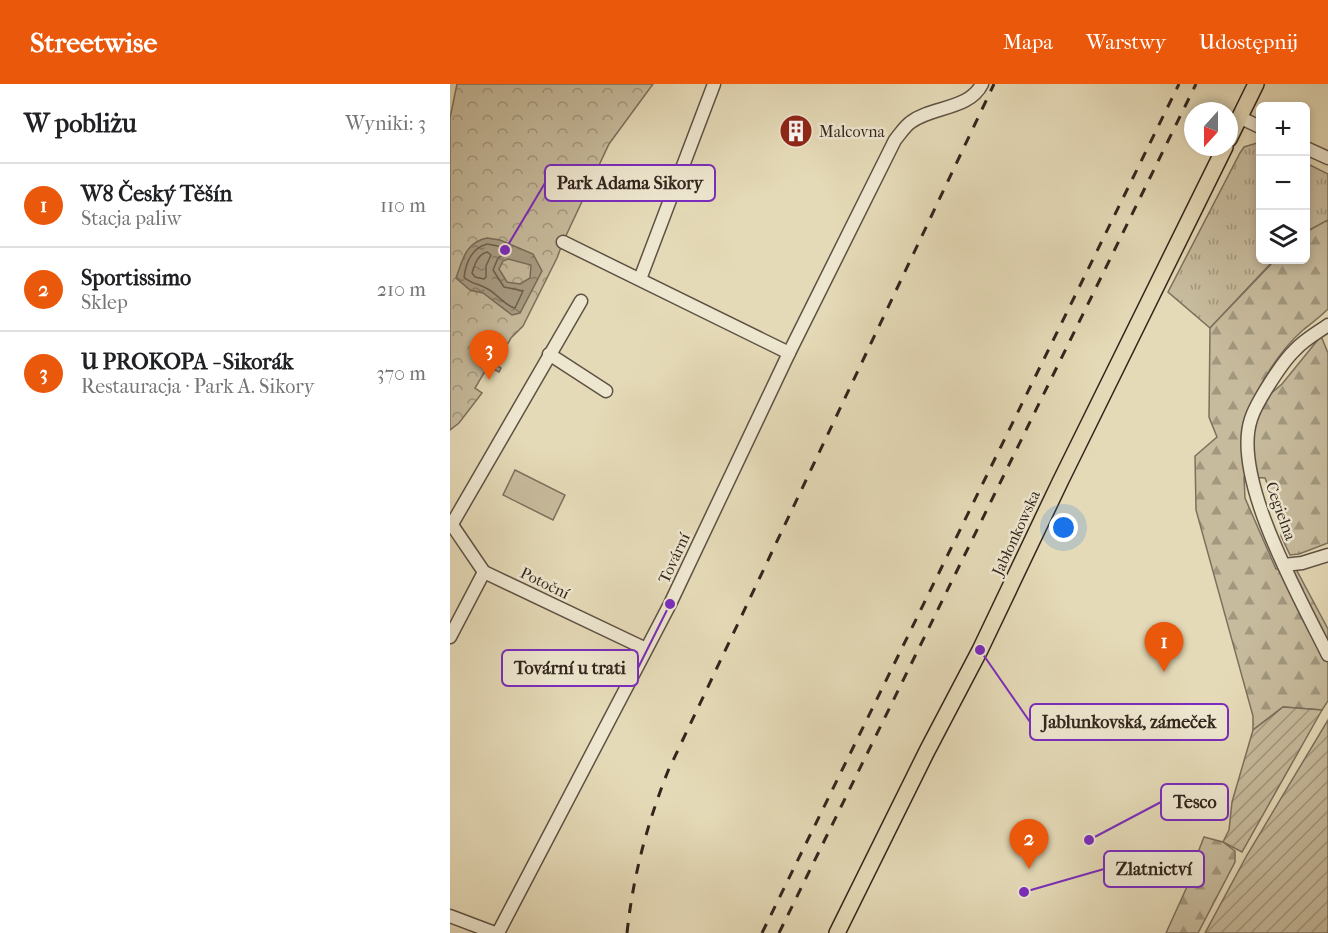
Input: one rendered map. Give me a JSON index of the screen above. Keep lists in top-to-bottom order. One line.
{"streets":{"main road":["Jabłonkowska"],"street":["Cegielna","Tovární","Potoční"]},"crossings":[["Tovární","Potoční"]],"places":{"building":["Malcovna"],"other":["Park Adama Sikory","Tovární u trati","Jablunkovská, zámeček","Tesco","Zlatnictví"]},"north":"bottom","page":{"header":"Streetwise","nav":["Mapa","Warstwy","Udostępnij"],"heading":["W pobliżu","Wyniki: 3"],"map_buttons":["+","−"],"list":[{"mark":"1","name":"W8 Český Těšín","note":"Stacja paliw","value":"110 m"},{"mark":"2","name":"Sportissimo","note":"Sklep","value":"210 m"},{"mark":"3","name":"U PROKOPA - Sikorák","note":"Restauracja · Park A. Sikory","value":"370 m"}],"pins":["3","1","2"]}}
